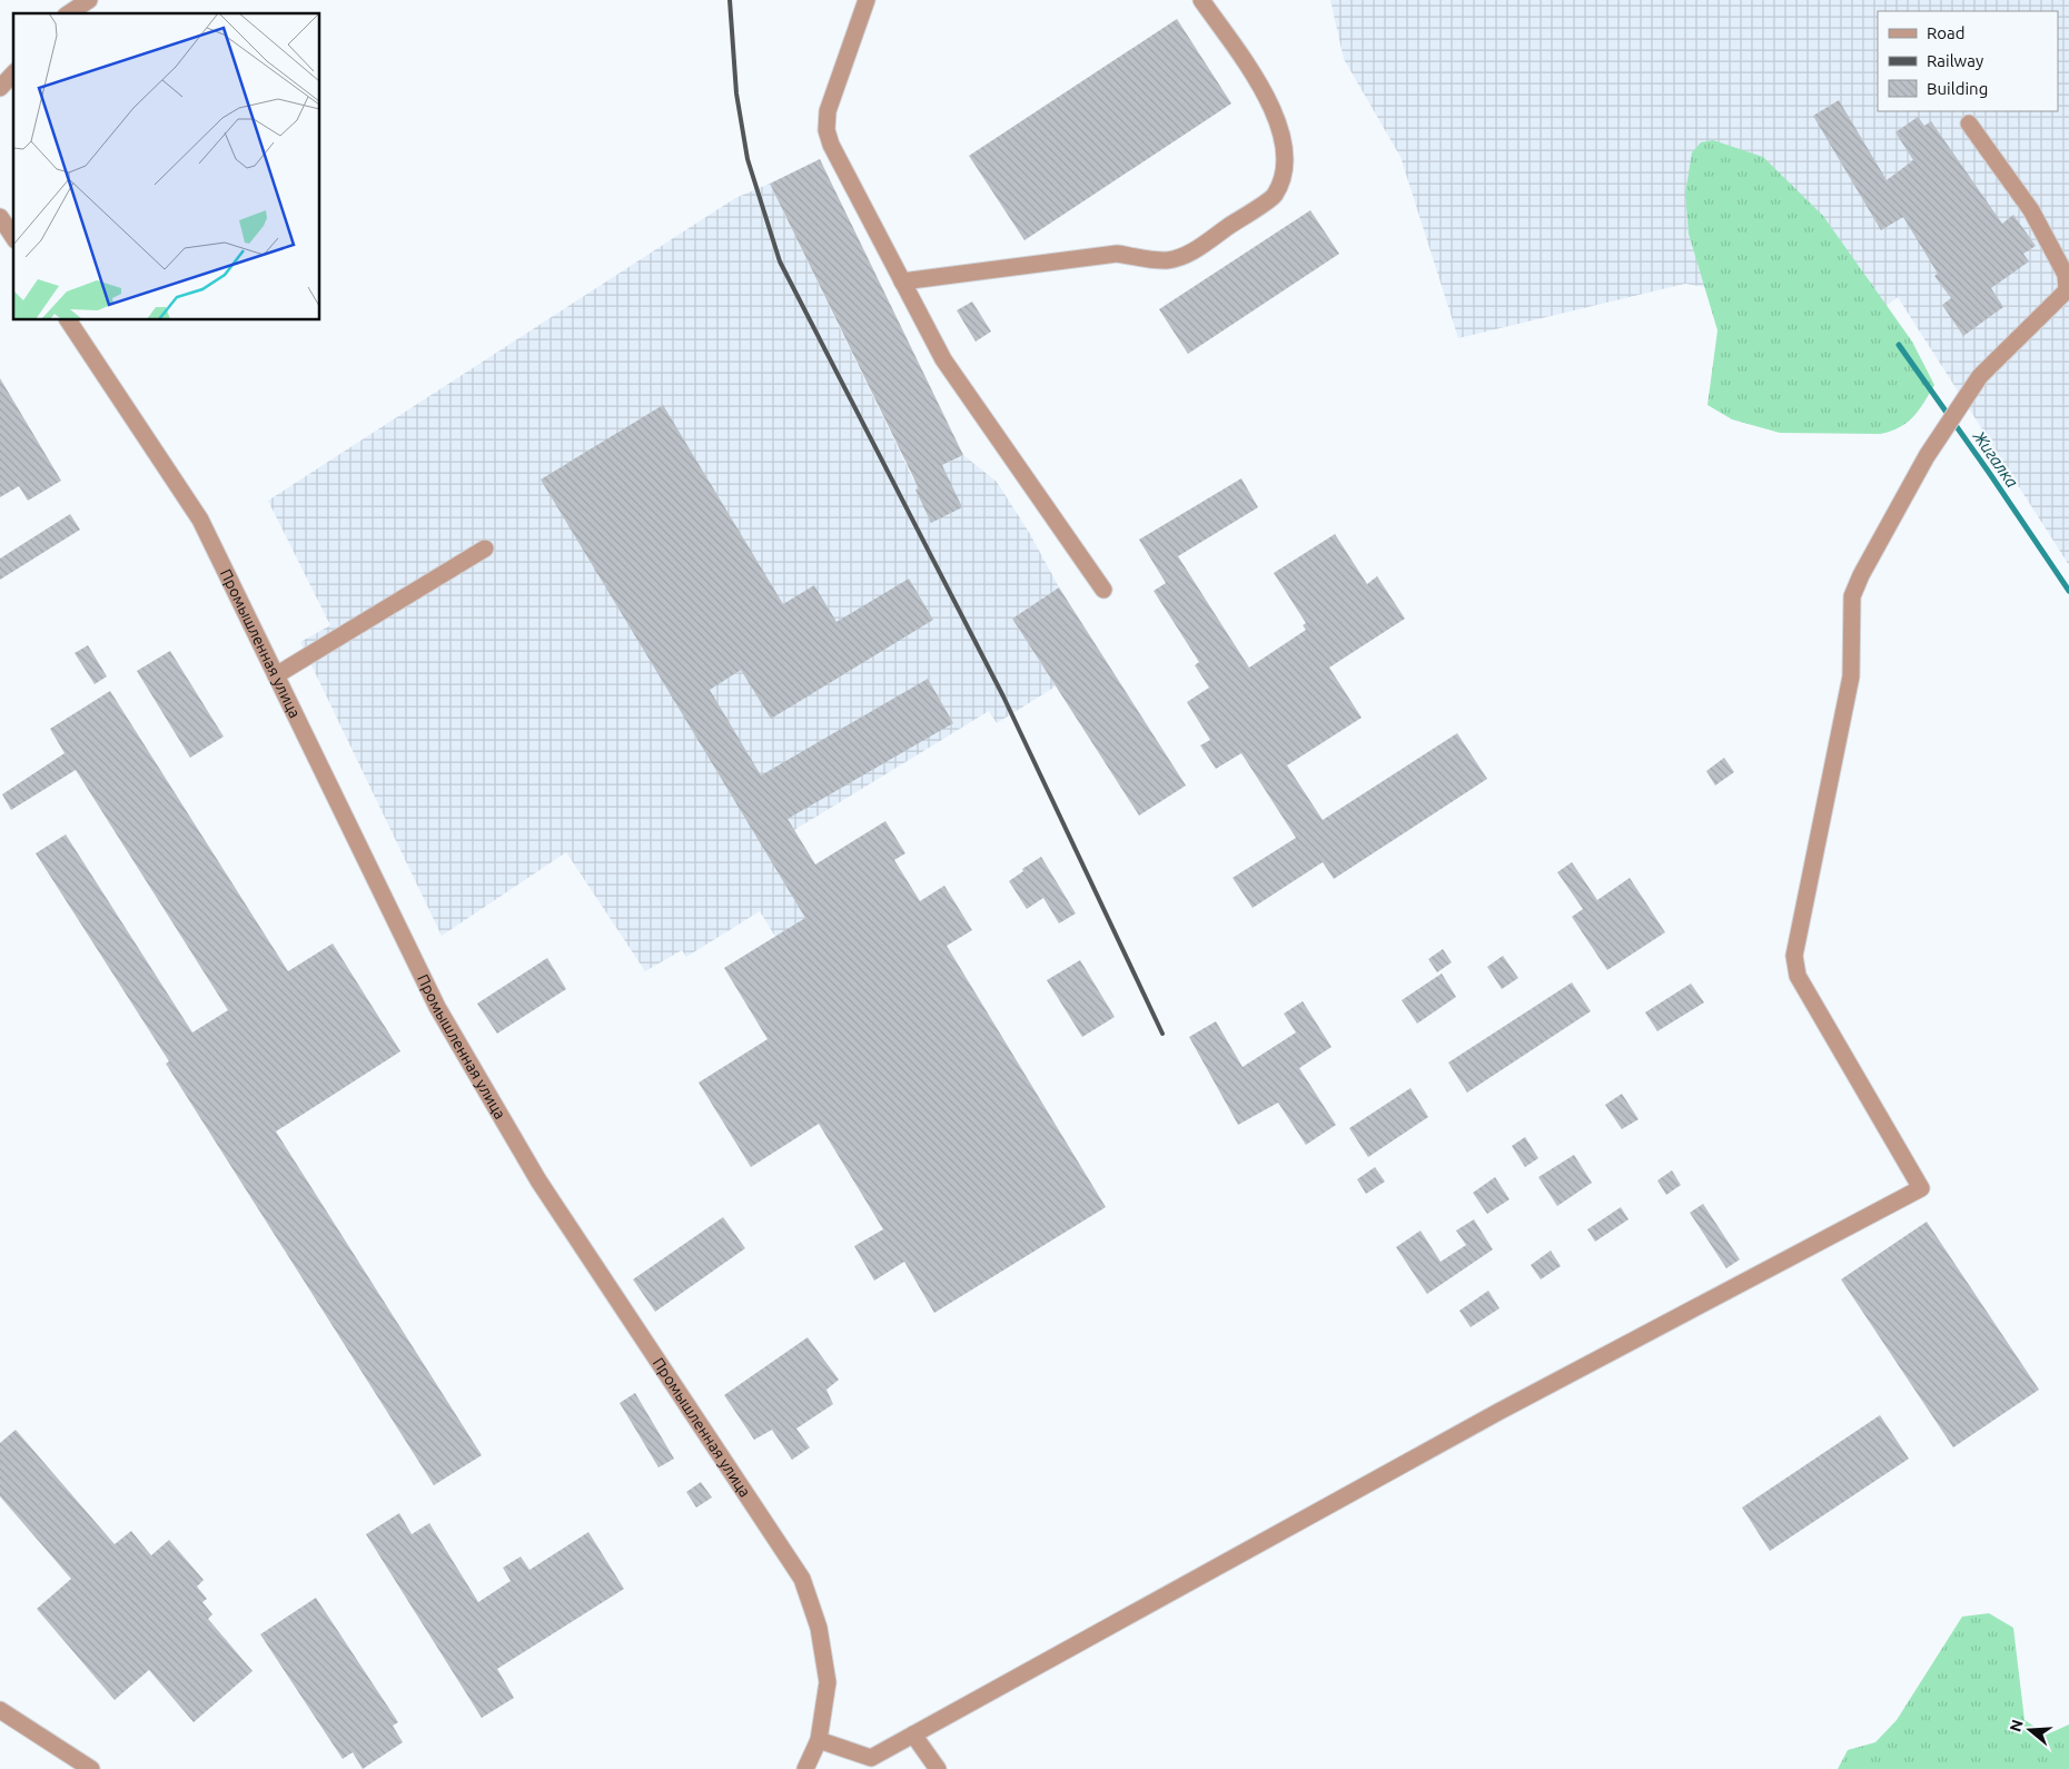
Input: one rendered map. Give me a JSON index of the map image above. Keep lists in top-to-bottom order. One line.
{"streets":{"street":["Промышленная улица"]},"water":["Жигалка"],"legend":["Road","Railway","Building"],"north":"left"}
